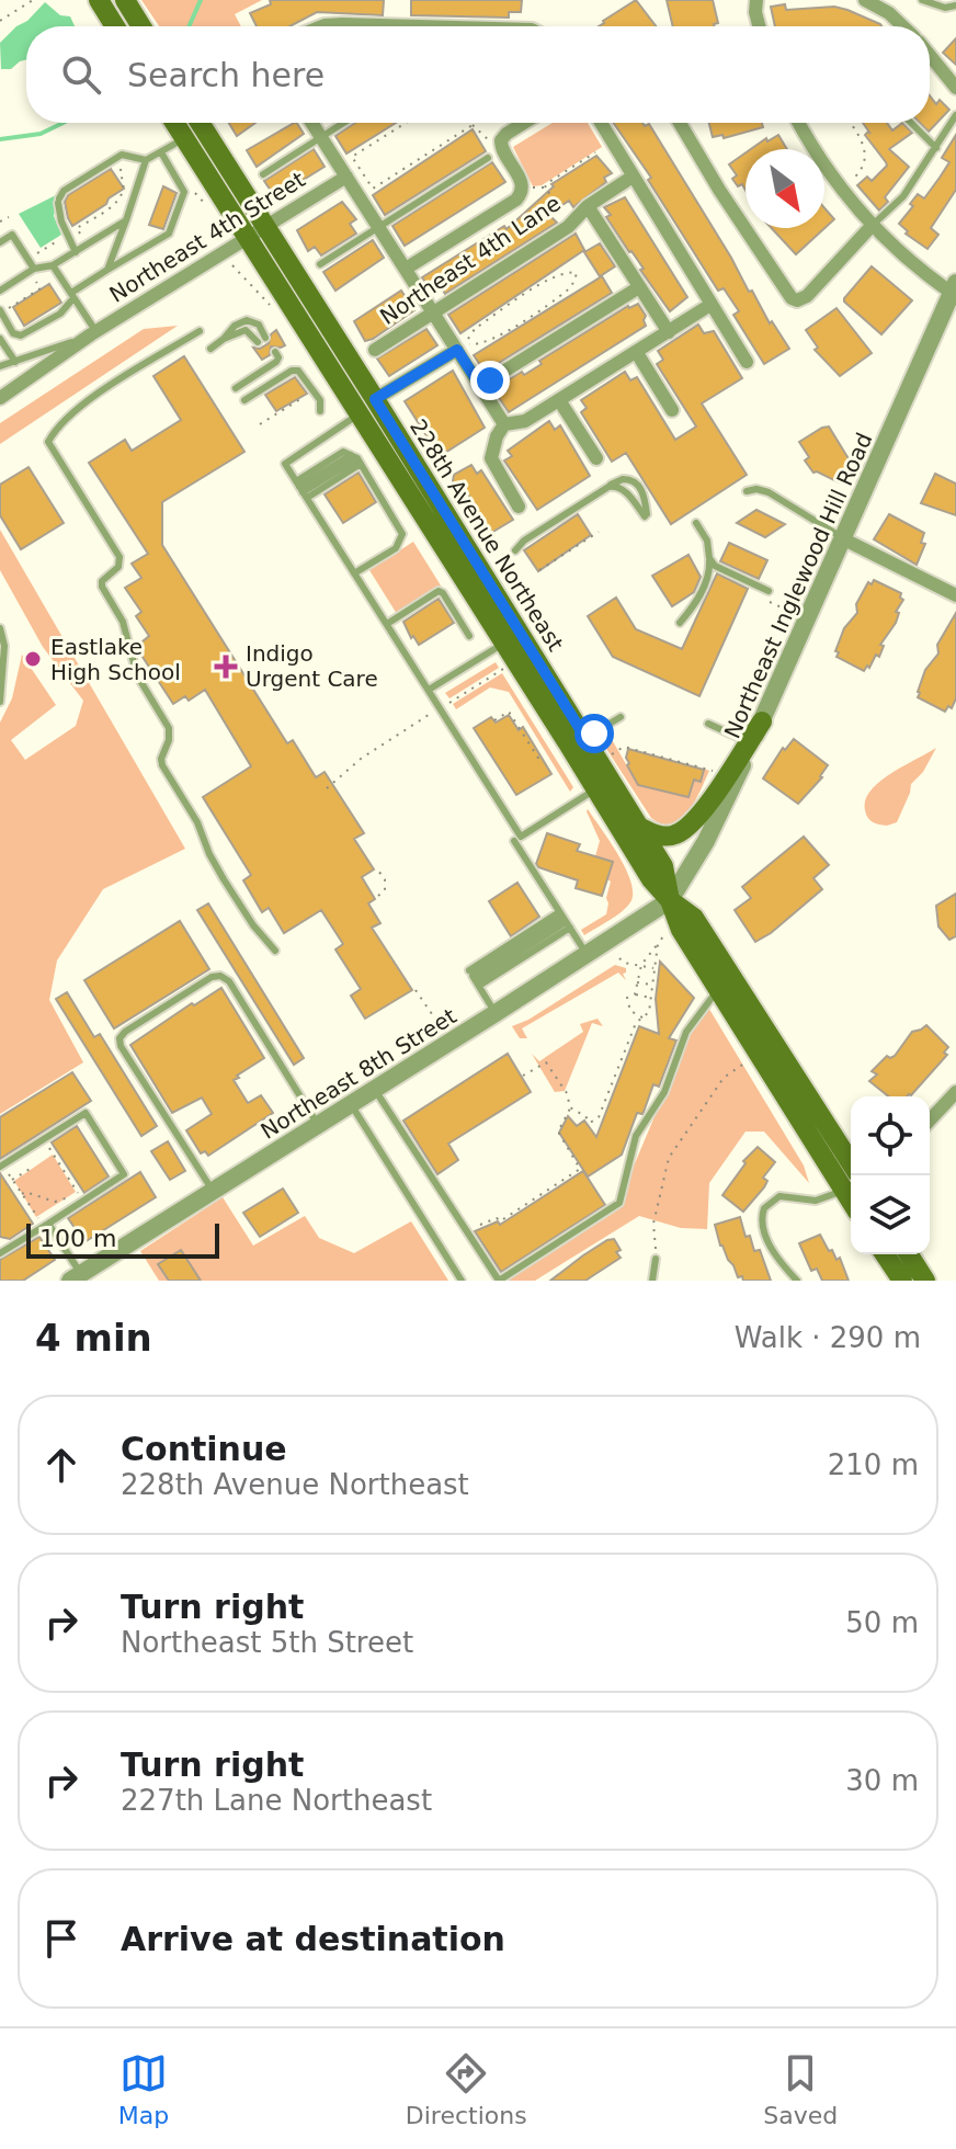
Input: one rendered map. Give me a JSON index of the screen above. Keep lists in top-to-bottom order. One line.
{"streets":{"main road":["228th Avenue Northeast"],"street":["Northeast 4th Street","Northeast 4th Lane","Northeast Inglewood Hill Road","Northeast 8th Street"]},"crossings":[["Northeast 4th Street","228th Avenue Northeast"],["228th Avenue Northeast","Northeast Inglewood Hill Road"],["228th Avenue Northeast","Northeast 8th Street"],["Northeast Inglewood Hill Road","Northeast 8th Street"]],"places":{"other":["Eastlake High School"],"health":["Indigo Urgent Care"]},"scale_bar":"100 m","north":"bottom right","page":{"search":"Search here","scale":"100 m","heading":["4 min","Walk · 290 m"],"list":[["Continue","228th Avenue Northeast","210 m"],["Turn right","Northeast 5th Street","50 m"],["Turn right","227th Lane Northeast","30 m"],"Arrive at destination"],"nav":["Map","Directions","Saved"]}}
